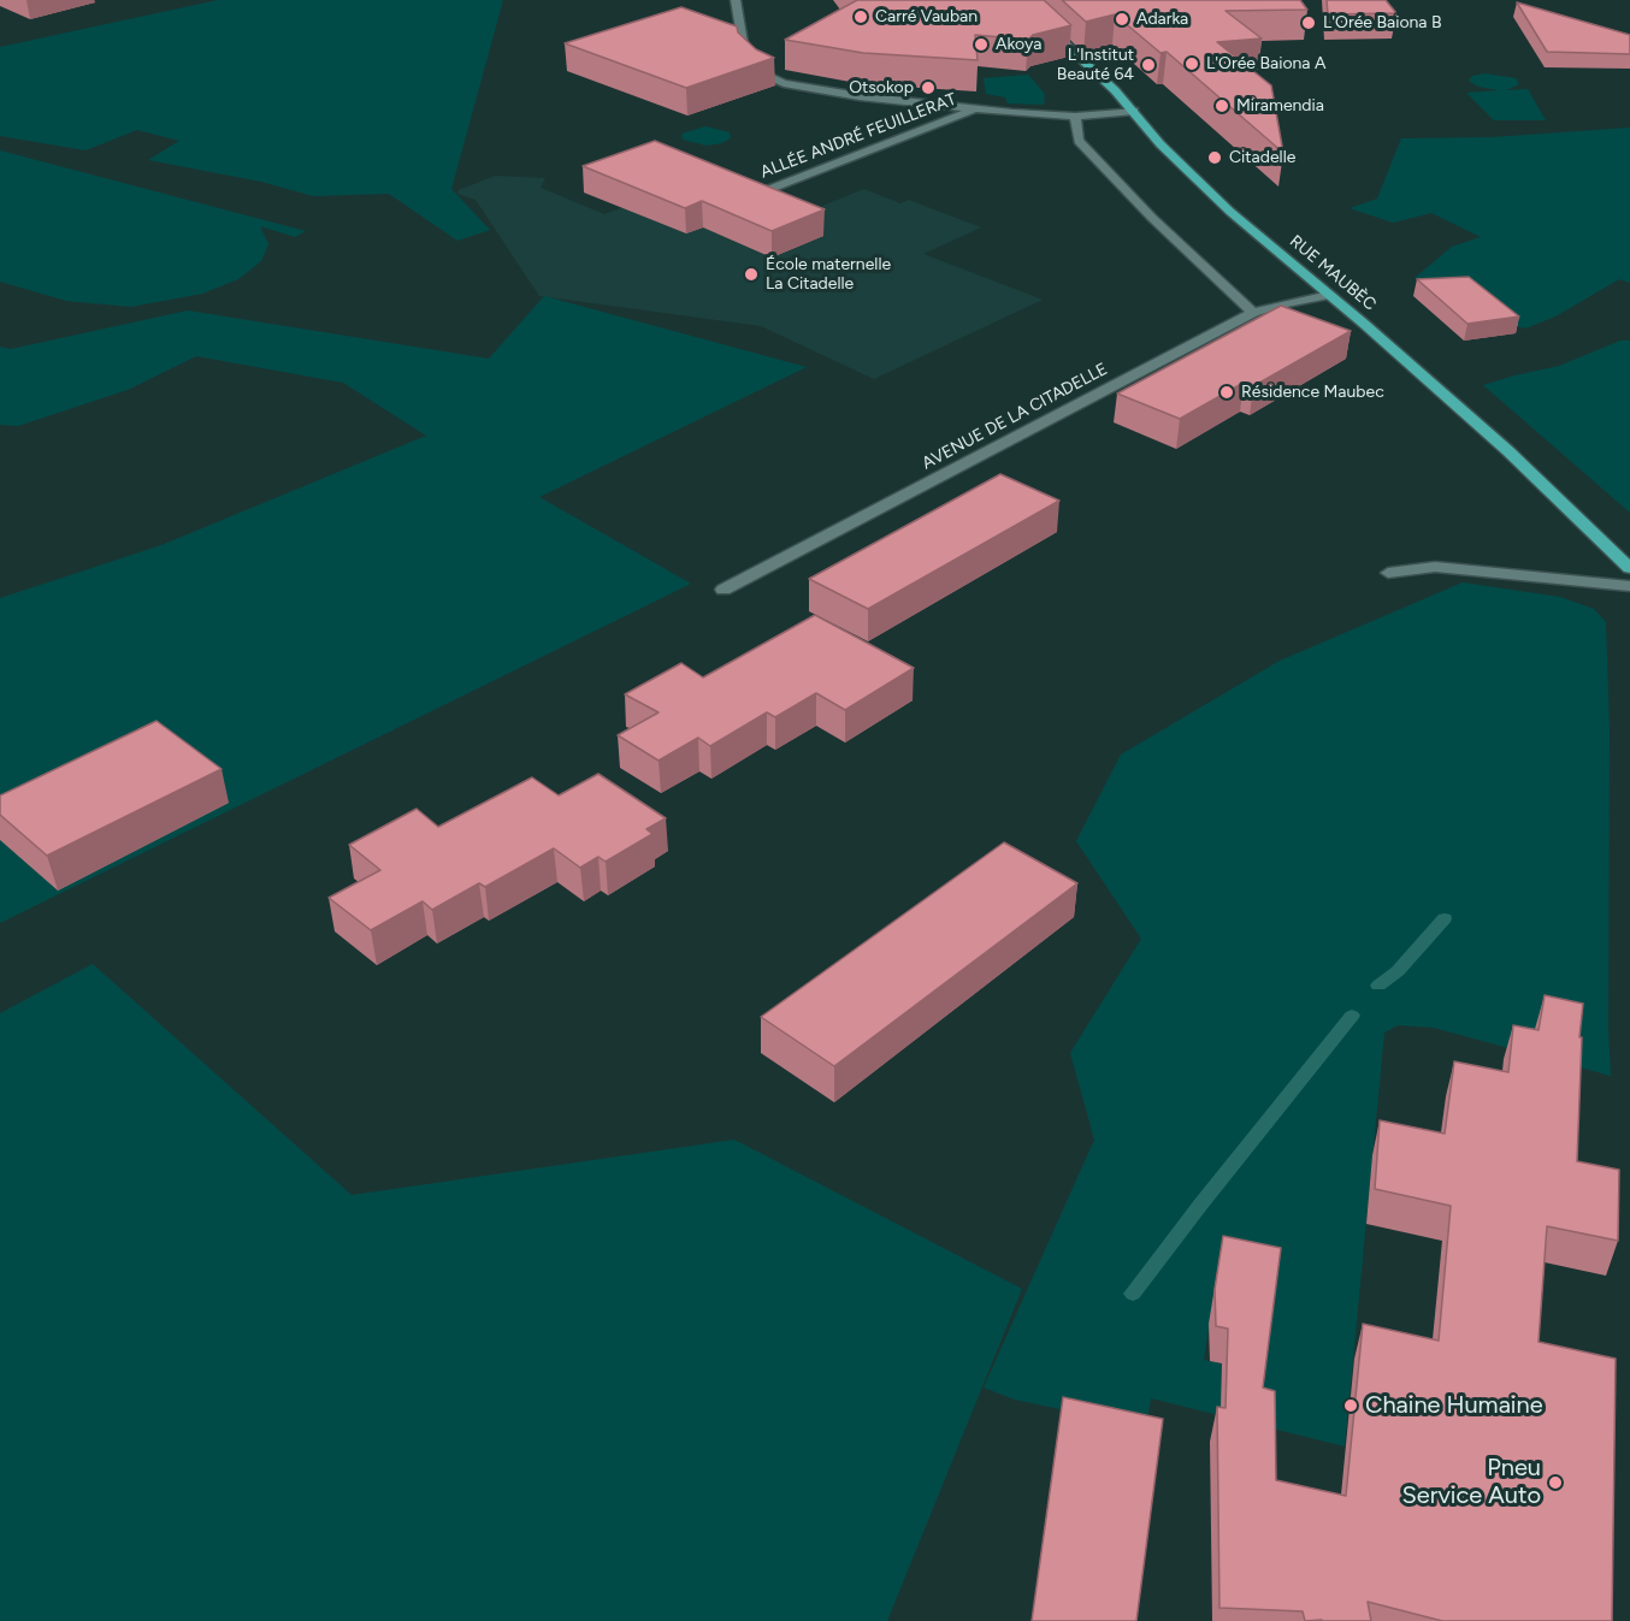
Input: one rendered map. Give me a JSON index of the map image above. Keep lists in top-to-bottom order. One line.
{"streets":{"main road":["RUE MAUBÈC"],"street":["ALLÉE ANDRÉ FEUILLERAT","AVENUE DE LA CITADELLE"]},"crossings":[["RUE MAUBÈC","AVENUE DE LA CITADELLE"]],"places":["Carré Vauban","Adarka","L'Orée Baiona B","Akoya","L'Orée Baiona A","L'Institut Beauté 64","Otsokop","Miramendia","Citadelle","École maternelle La Citadelle","Résidence Maubec","Chaine Humaine","Pneu Service Auto"]}
